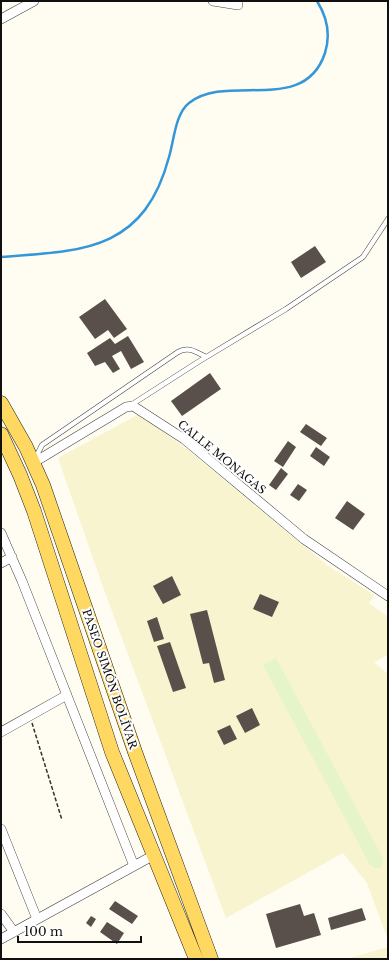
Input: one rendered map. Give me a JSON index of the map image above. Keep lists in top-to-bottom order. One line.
{"streets":{"main road":["PASEO SIMÓN BOLÍVAR"],"street":["CALLE MONAGAS"]},"scale_bar":"100 m"}
